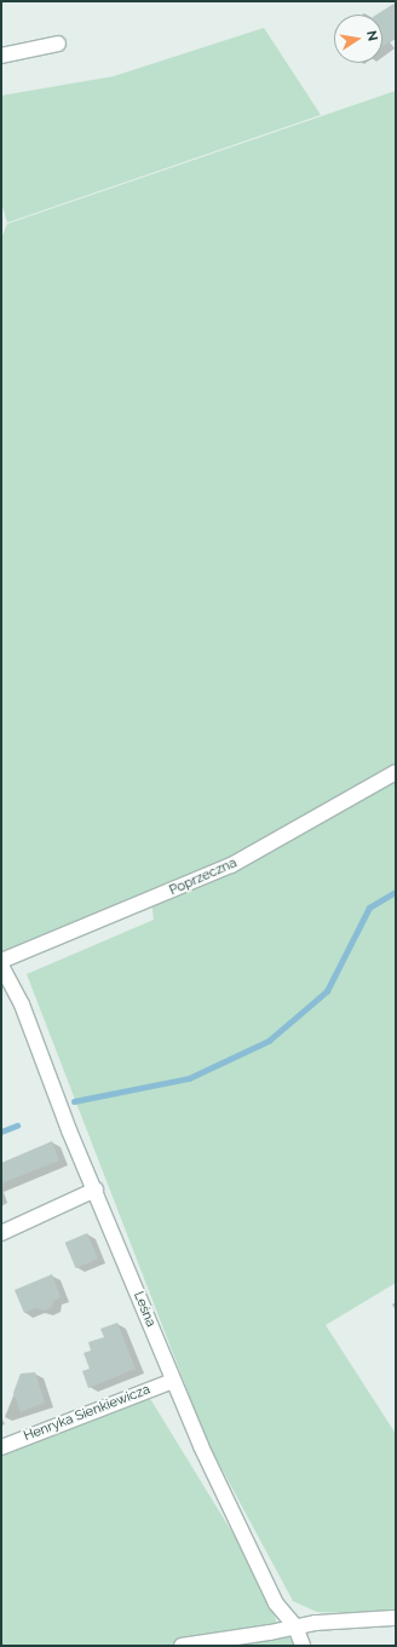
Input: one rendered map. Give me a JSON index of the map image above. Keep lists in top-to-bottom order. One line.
{"streets":{"street":["Poprzeczna","Leśna","Henryka Sienkiewicza"]},"crossings":[["Leśna","Henryka Sienkiewicza"]],"north":"right"}
